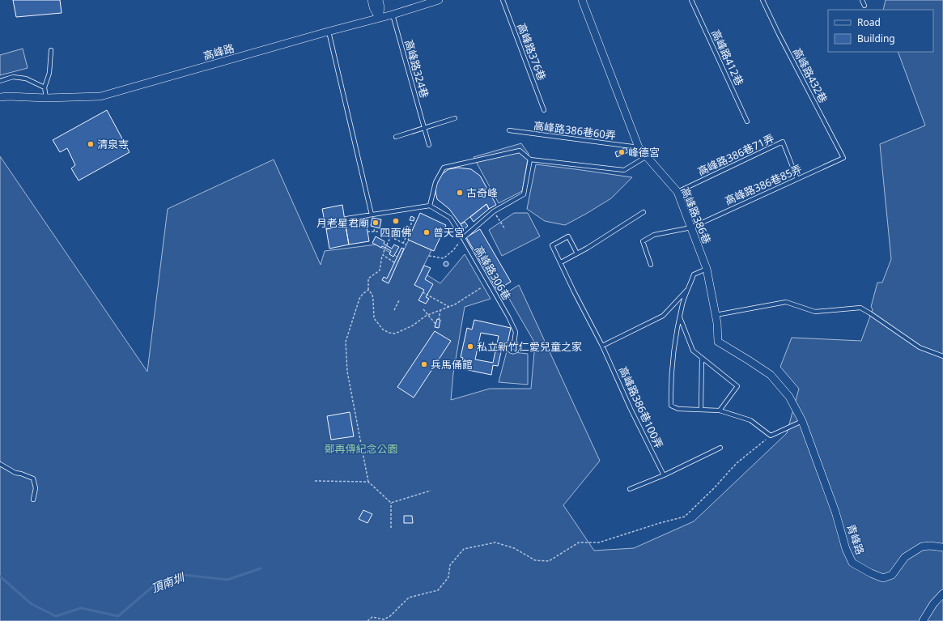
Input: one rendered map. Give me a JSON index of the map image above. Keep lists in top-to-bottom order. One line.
{"streets":{"street":["高峰路","高峰路386巷","青峰路"],"lane":["高峰路376巷","高峰路412巷","高峰路324巷","高峰路432巷","高峰路386巷60弄","高峰路386巷71弄","高峰路386巷85弄","高峰路306巷","高峰路386巷100弄"]},"crossings":[["高峰路","高峰路324巷"],["高峰路432巷","高峰路386巷85弄"],["高峰路386巷60弄","高峰路386巷"],["高峰路386巷71弄","高峰路386巷85弄"],["高峰路386巷71弄","高峰路386巷"],["高峰路386巷85弄","高峰路386巷"],["高峰路386巷","青峰路"]],"water":["頂南圳"],"parks":["鄭再傳紀念公園"],"places":["清泉寺","峰德宮","古奇峰","四面佛","月老星君廟","普天宮","私立新竹仁愛兒童之家","兵馬俑館"],"legend":["Road","Building"]}
